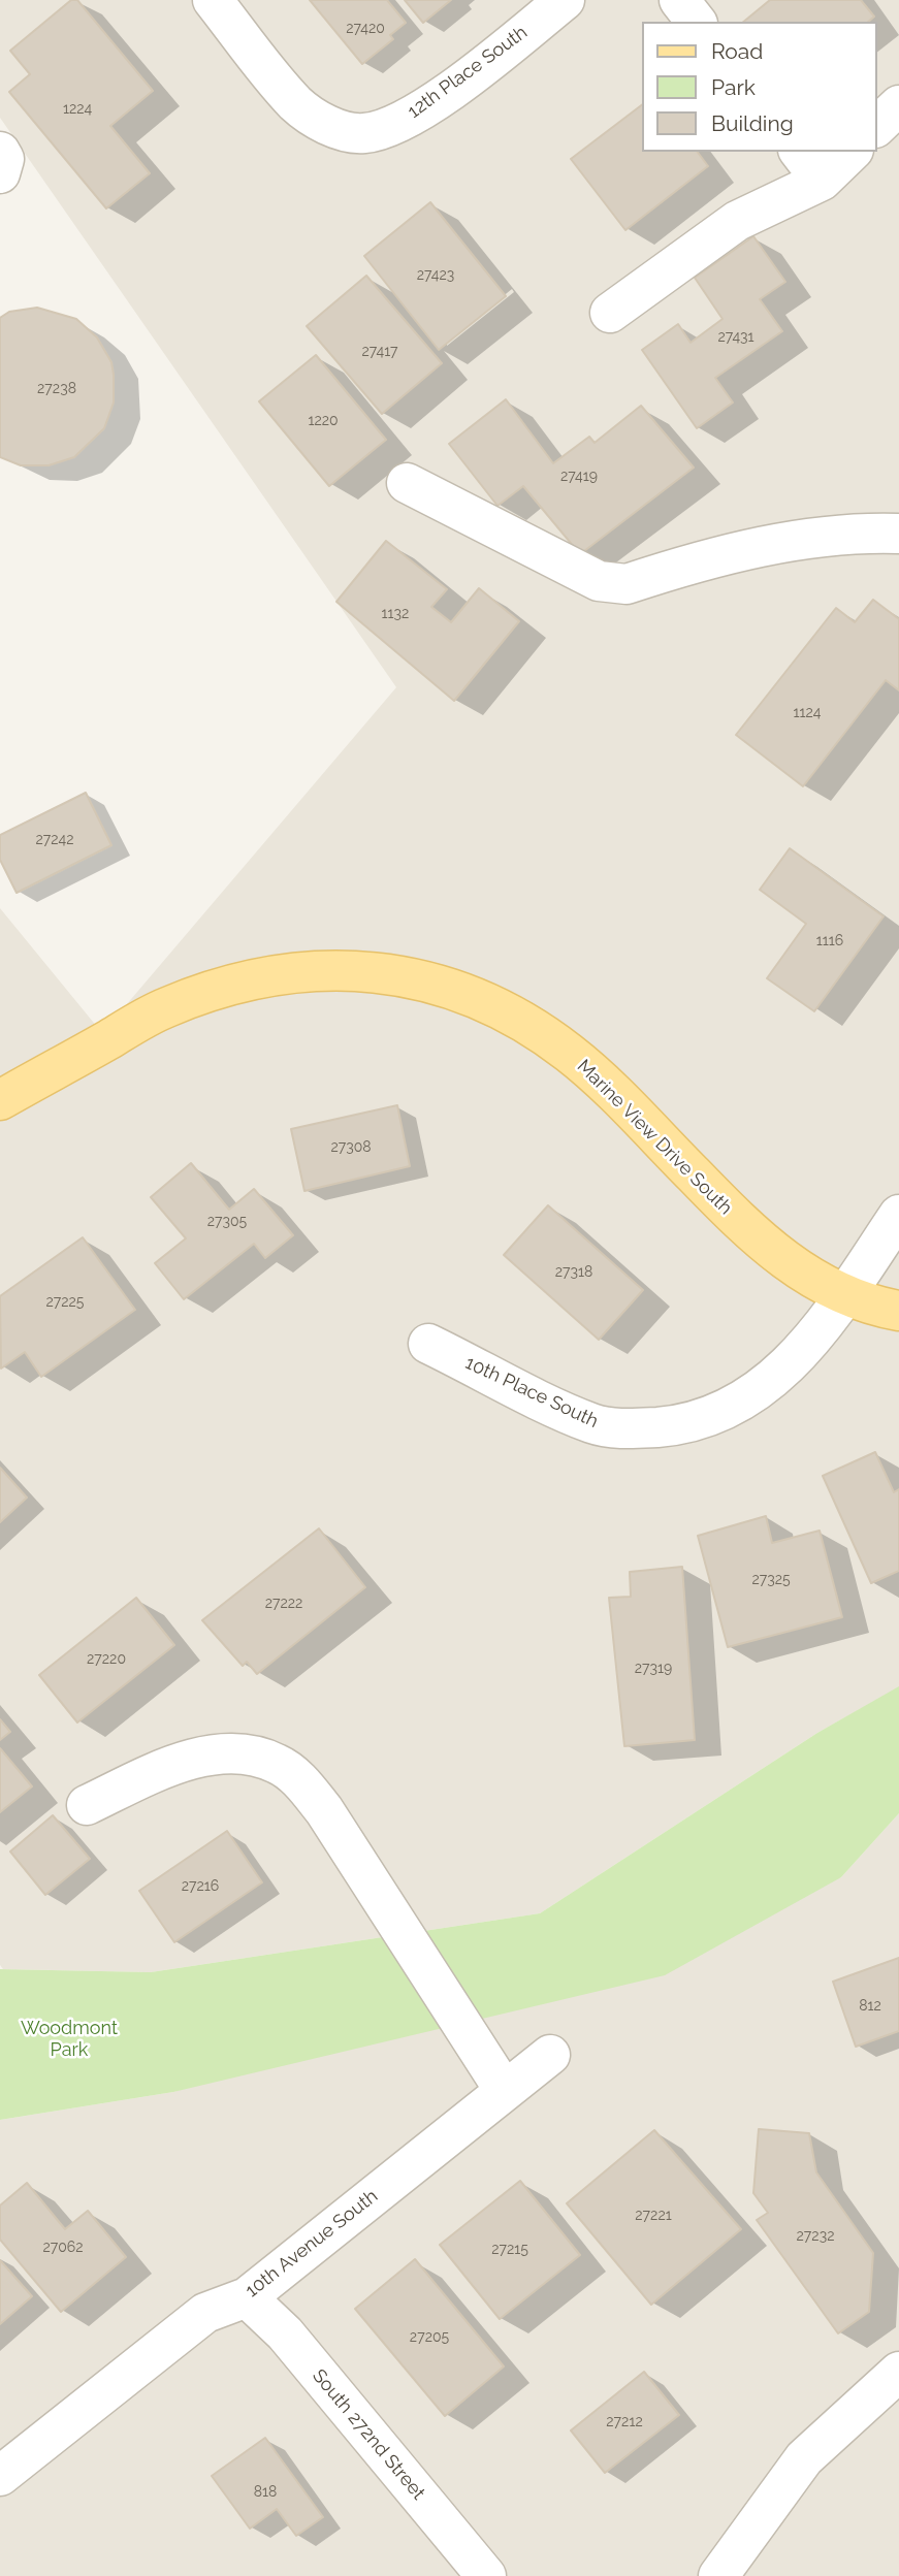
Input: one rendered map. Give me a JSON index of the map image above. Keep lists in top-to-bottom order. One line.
{"streets":{"main road":["Marine View Drive South"],"street":["12th Place South","10th Place South","10th Avenue South","South 272nd Street"]},"crossings":[["Marine View Drive South","10th Place South"],["10th Avenue South","South 272nd Street"]],"parks":["Woodmont Park"],"house_numbers":["27420","1224","27423","27431","27417","27238","1220","27419","1132","1124","27242","1116","27308","27305","27318","27225","27325","27222","27220","27319","27216","812","27221","27232","27062","27215","27205","27212","818"],"legend":["Road","Park","Building"]}
